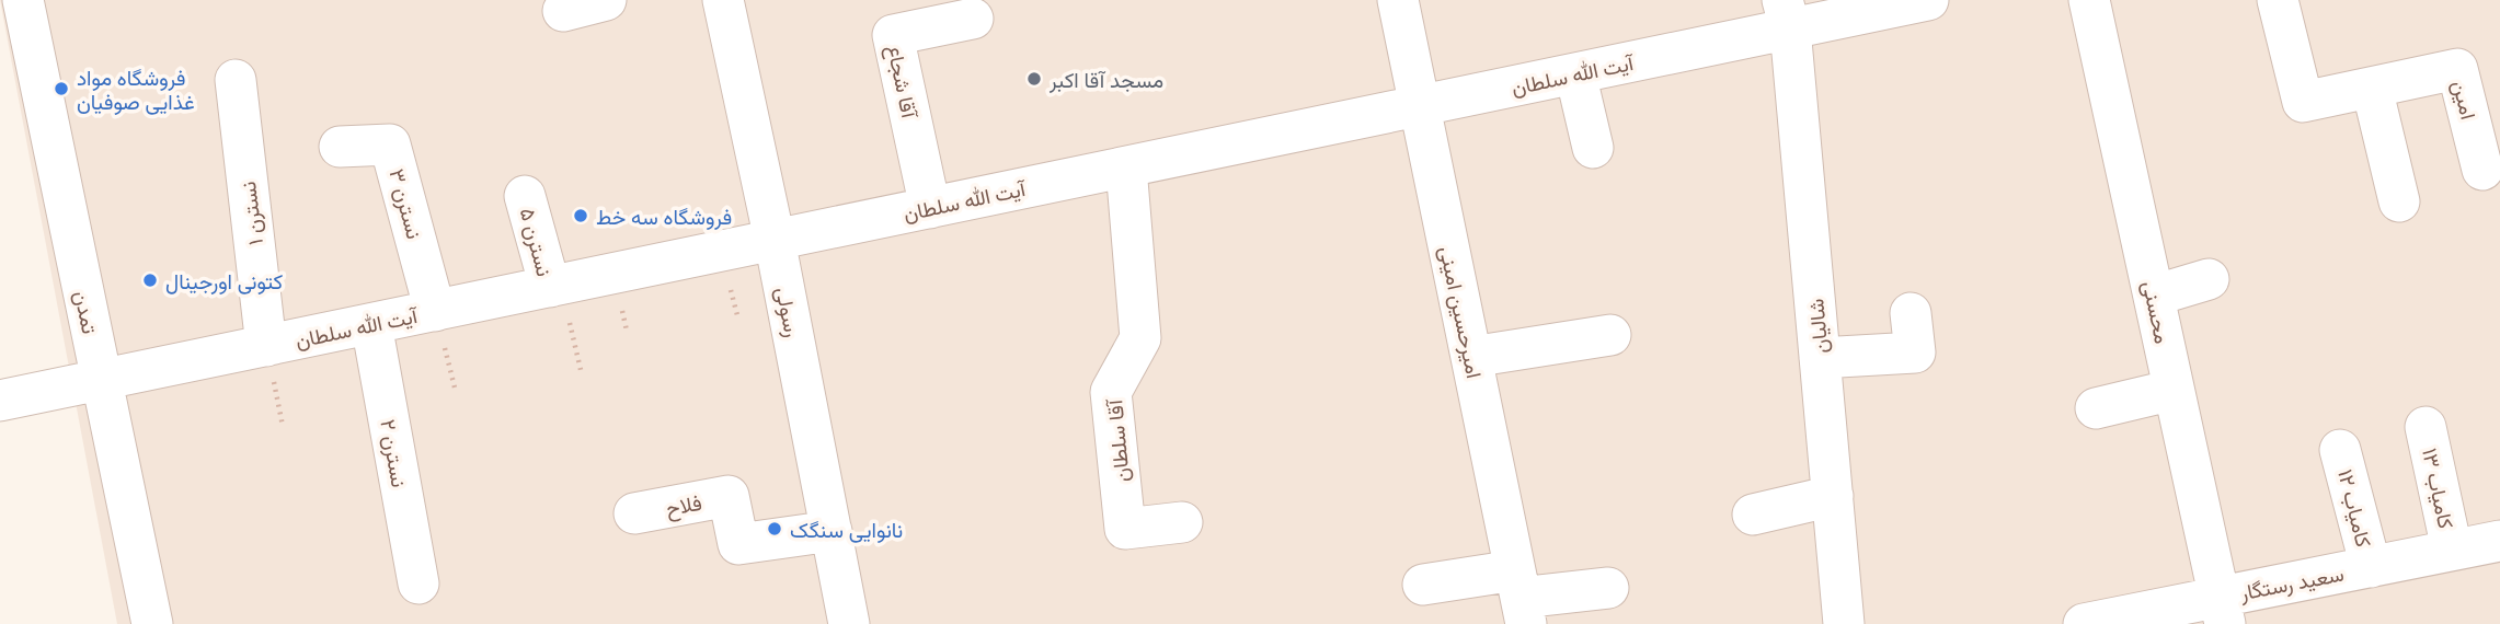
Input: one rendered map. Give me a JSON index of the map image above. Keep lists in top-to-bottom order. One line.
{"streets":{"street":["آیت الله سلطان","آقا شجاع","امین","نسترن ۳","نسترن ۱","نسترن ۵","تمدن","رسولی","امیرحسین امینی","محسنی","شالیان","آقا سلطان","نسترن ۲","کامیاب ۱۳","فلاح","کامیاب ۱۲","سعید رستگار"]},"crossings":[["آیت الله سلطان","آقا شجاع"],["آیت الله سلطان","نسترن ۳"],["آیت الله سلطان","نسترن ۱"],["آیت الله سلطان","نسترن ۵"],["آیت الله سلطان","تمدن"],["آیت الله سلطان","رسولی"],["آیت الله سلطان","امیرحسین امینی"],["آیت الله سلطان","شالیان"],["آیت الله سلطان","آقا سلطان"],["آیت الله سلطان","نسترن ۲"],["رسولی","فلاح"],["محسنی","سعید رستگار"],["کامیاب ۱۳","سعید رستگار"],["کامیاب ۱۲","سعید رستگار"]],"places":["مسجد آقا اکبر","فروشگاه مواد غذایی صوفیان","فروشگاه سه خط","کتونی اورجینال","نانوایی سنگک"]}
